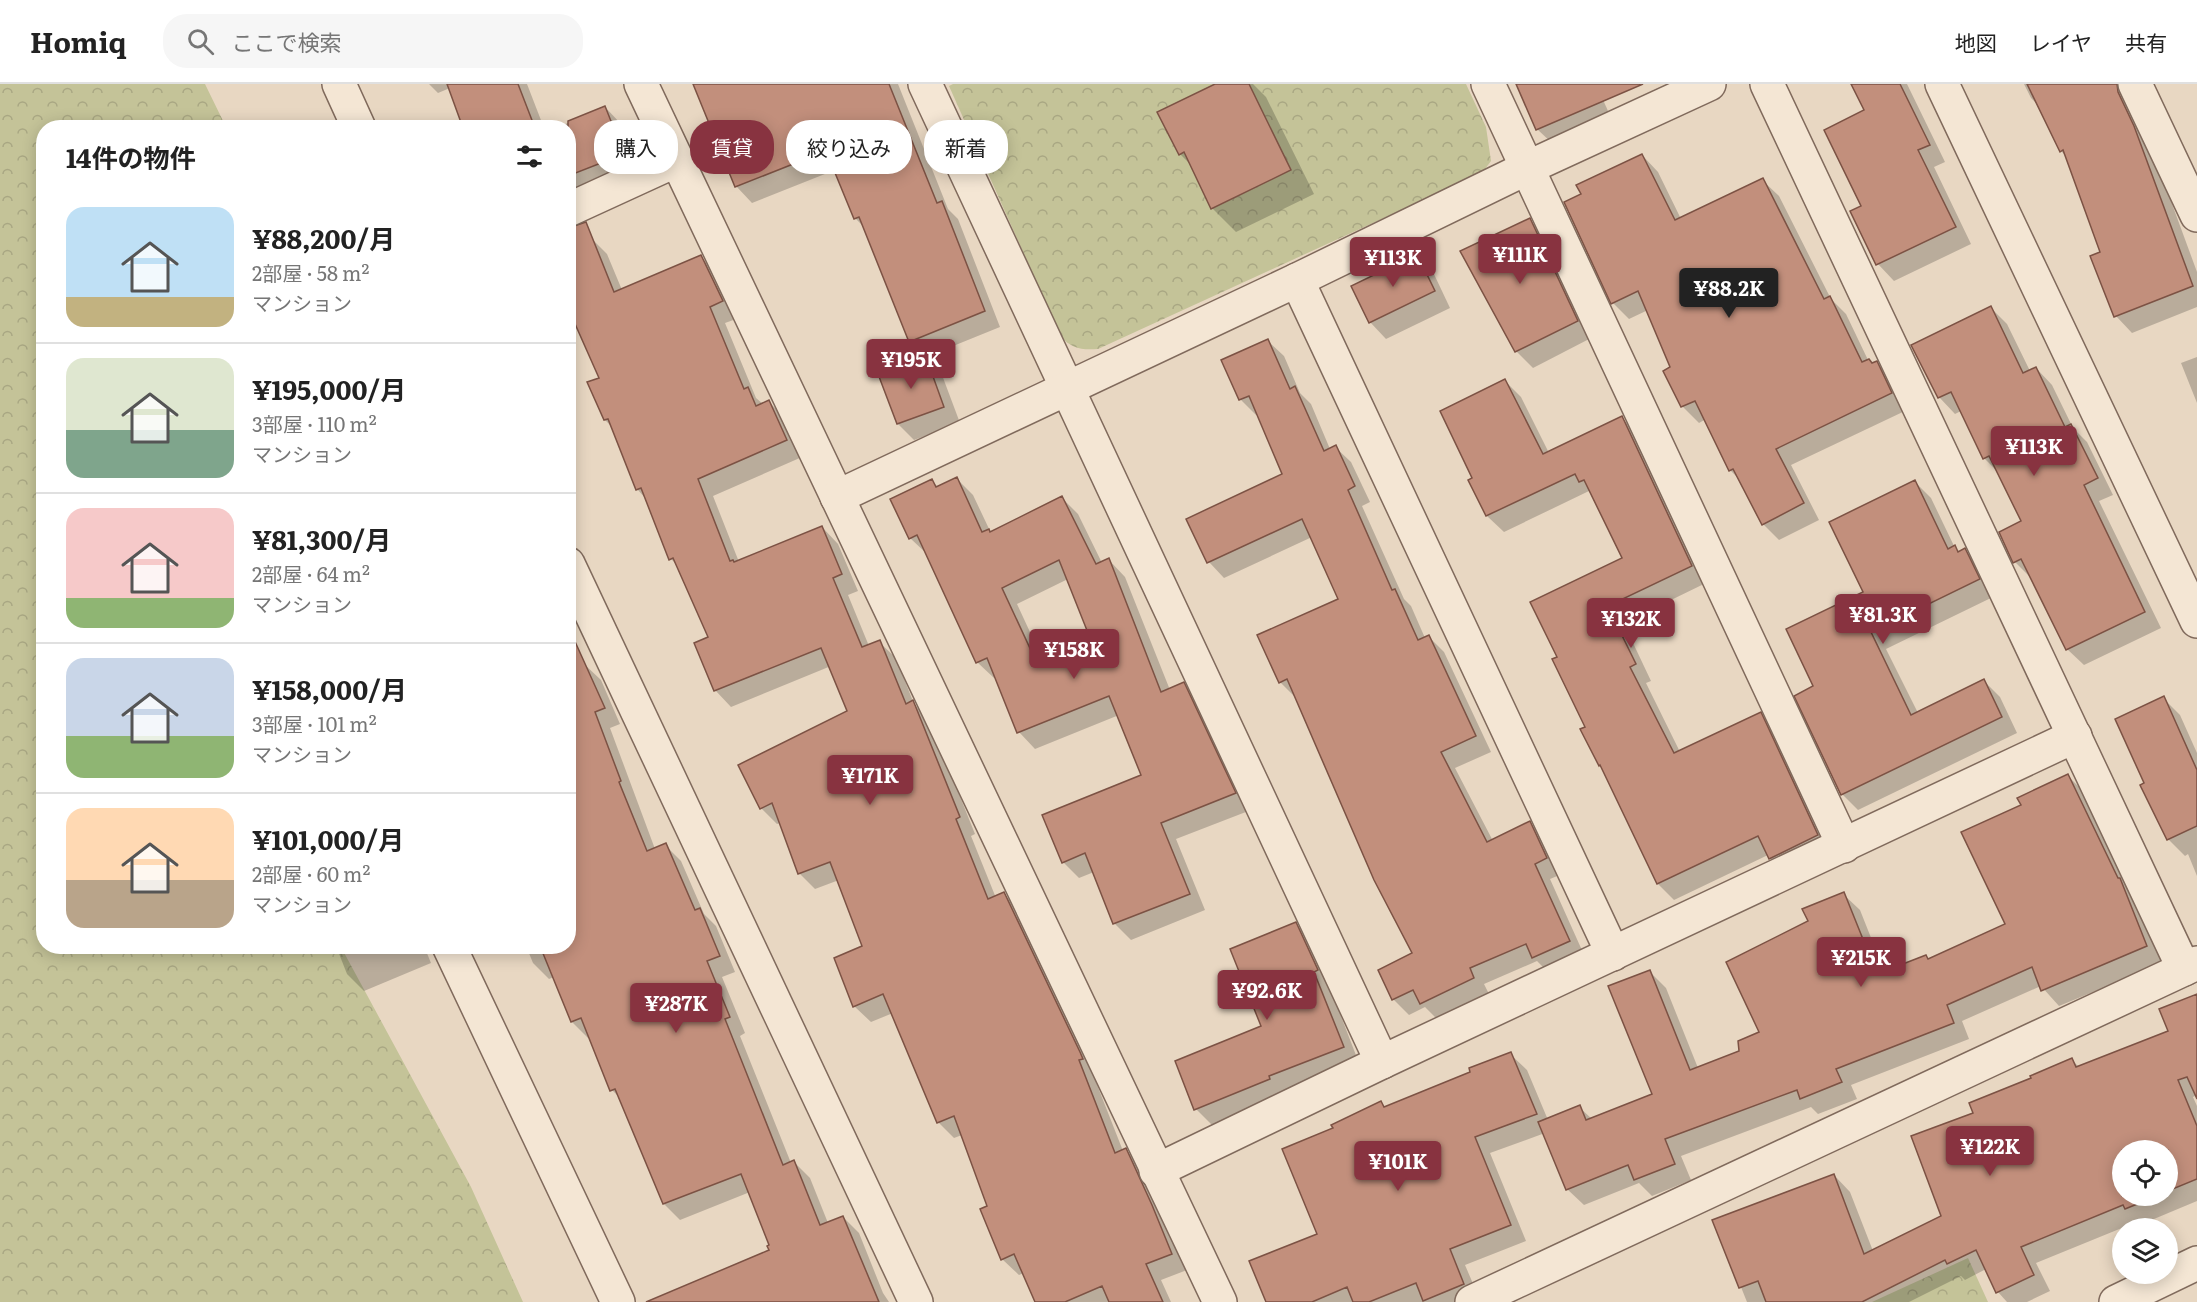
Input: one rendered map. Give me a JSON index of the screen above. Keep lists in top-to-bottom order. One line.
{"page":{"header":"Homiq","search":"ここで検索","nav":["地図","レイヤ","共有"],"chip":["購入","賃貸","絞り込み","新着"],"heading":"14件の物件","list":[{"name":"¥88,200/月","note":"2部屋 · 58 m² · マンション"},{"name":"¥195,000/月","note":"3部屋 · 110 m² · マンション"},{"name":"¥81,300/月","note":"2部屋 · 64 m² · マンション"},{"name":"¥158,000/月","note":"3部屋 · 101 m² · マンション"},{"name":"¥101,000/月","note":"2部屋 · 60 m² · マンション"}],"price":["¥111K","¥113K","¥88.2K","¥195K","¥113K","¥81.3K","¥132K","¥158K","¥171K","¥215K","¥92.6K","¥287K","¥122K","¥101K"]}}
